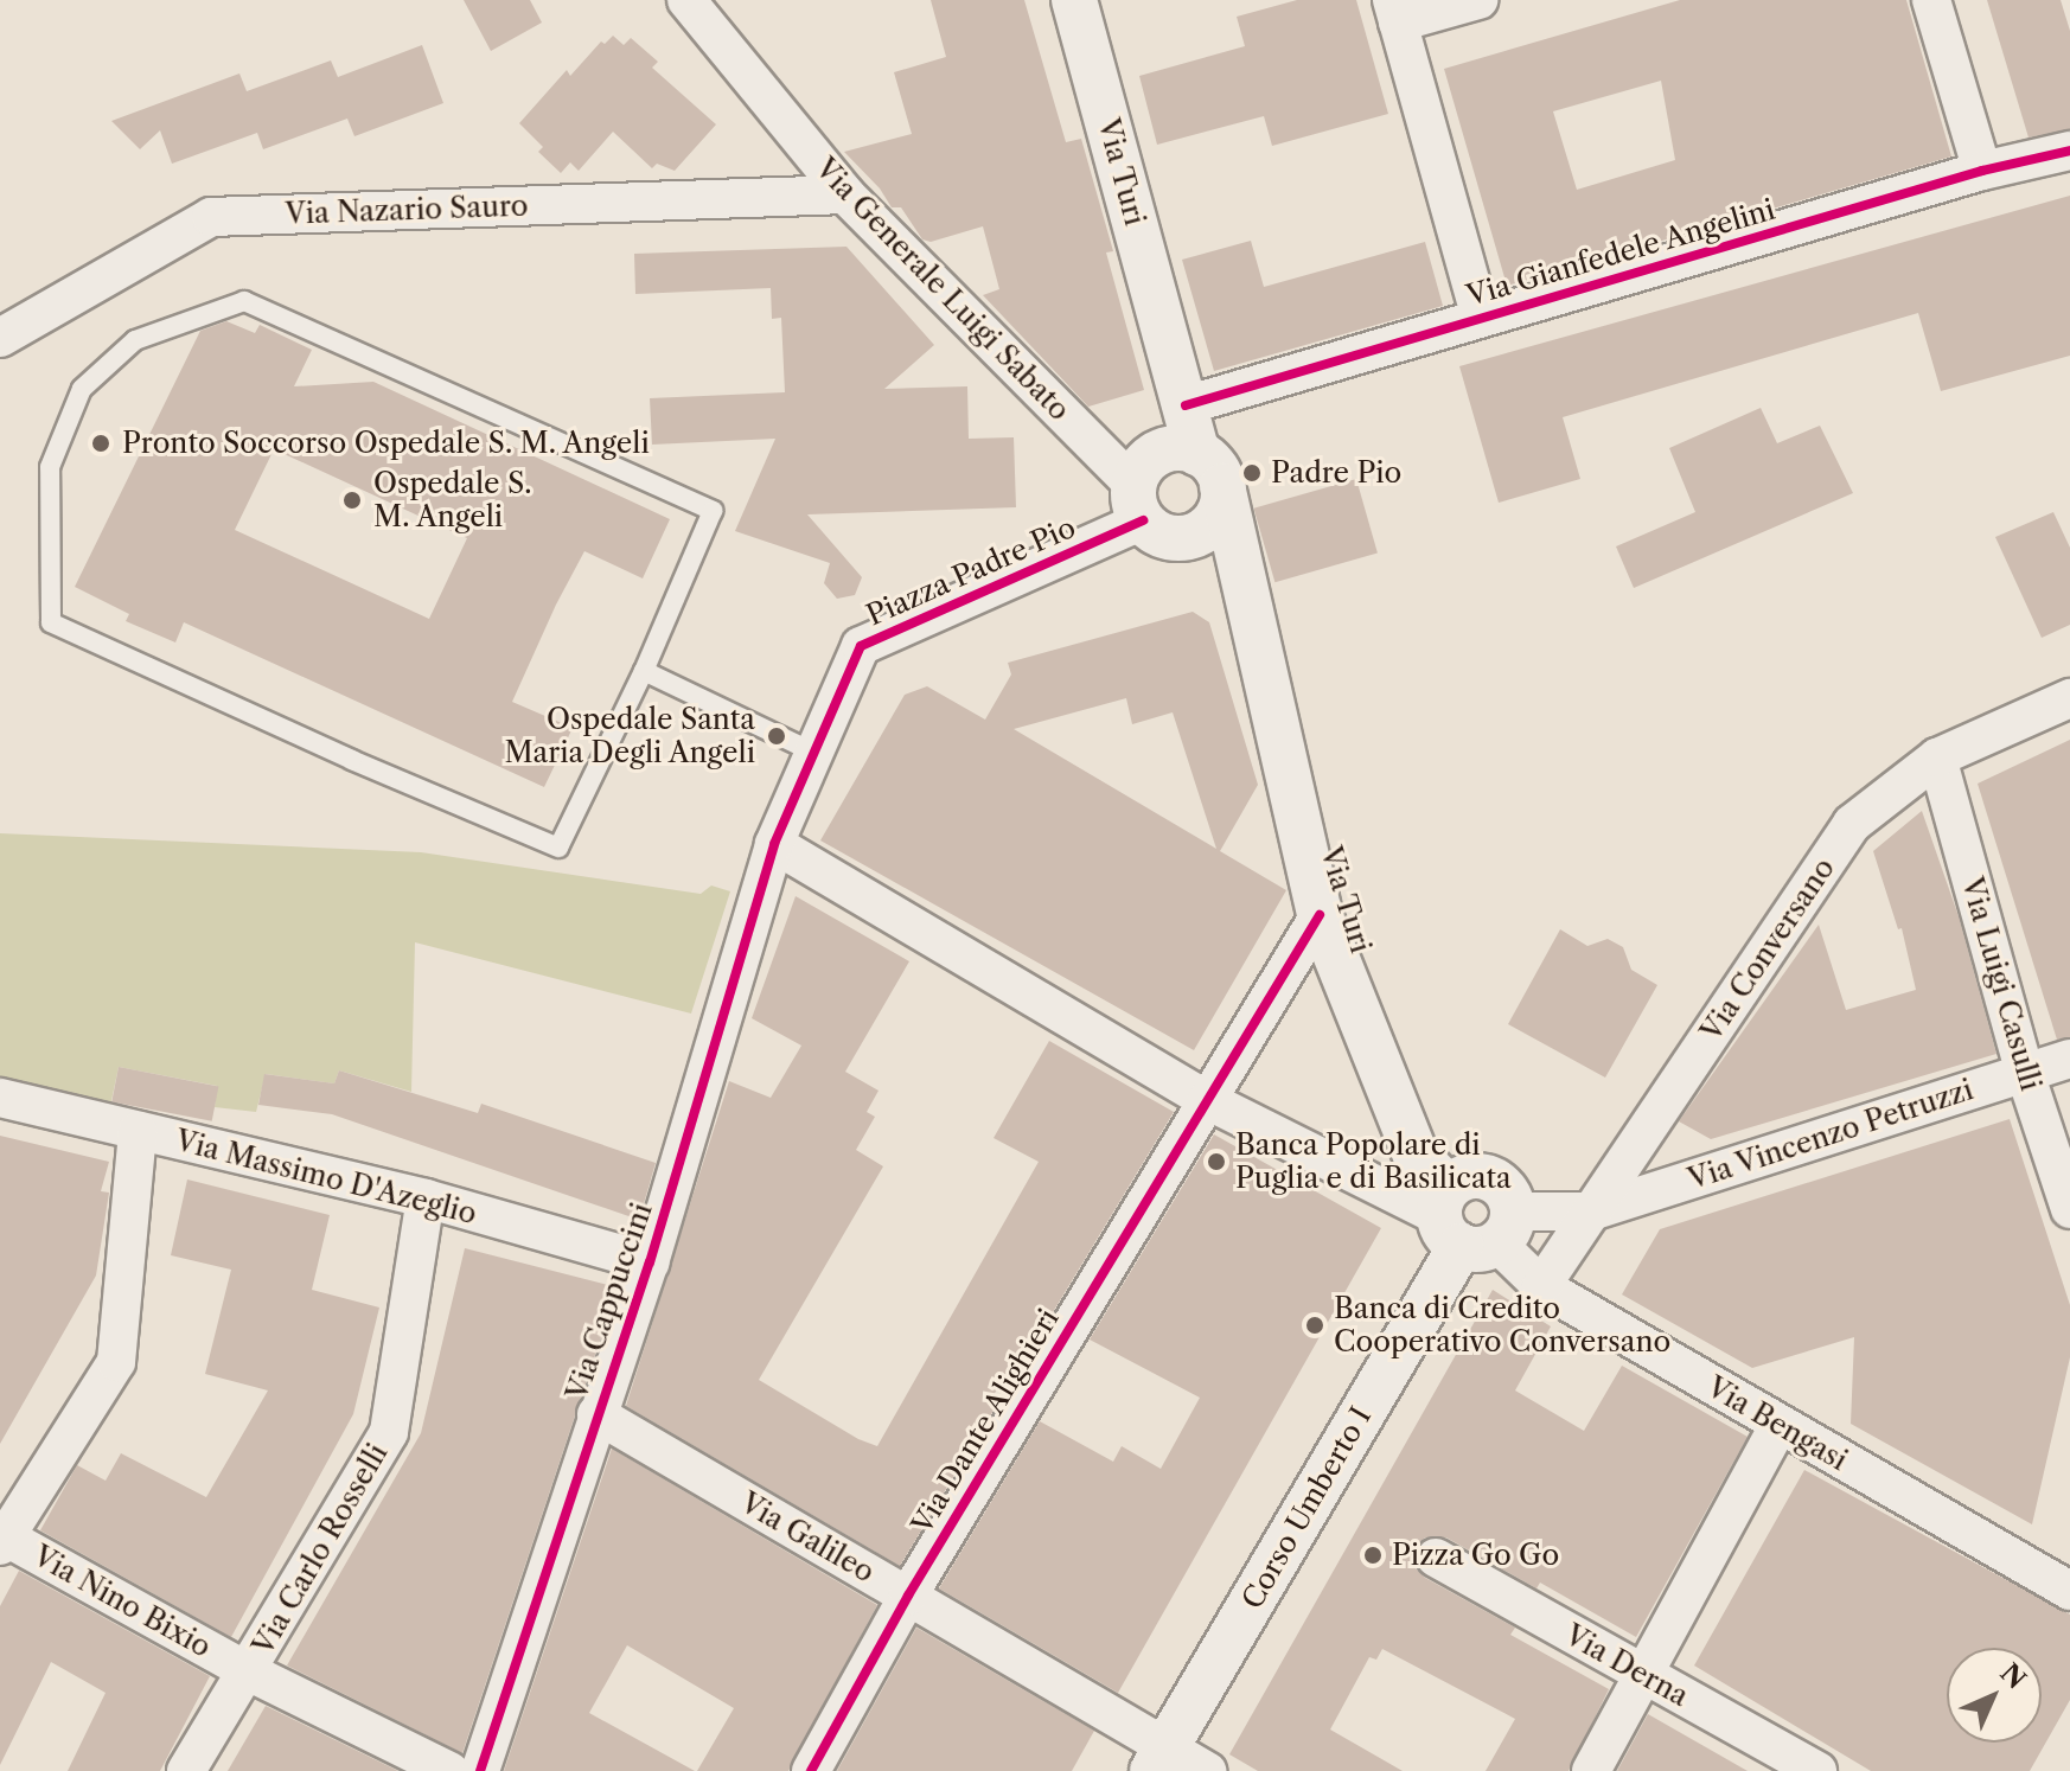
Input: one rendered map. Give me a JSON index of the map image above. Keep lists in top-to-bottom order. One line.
{"streets":{"street":["Via Turi","Via Nazario Sauro","Via Gianfedele Angelini","Via Generale Luigi Sabato","Piazza Padre Pio","Via Conversano","Via Luigi Casulli","Via Vincenzo Petruzzi","Via Massimo D'Azeglio","Via Cappuccini","Via Dante Alighieri","Via Bengasi","Corso Umberto I","Via Galileo","Via Carlo Rosselli","Via Nino Bixio","Via Derna"]},"crossings":[["Via Turi","Via Gianfedele Angelini"],["Via Turi","Via Generale Luigi Sabato"],["Via Turi","Piazza Padre Pio"],["Via Turi","Via Vincenzo Petruzzi"],["Via Turi","Via Dante Alighieri"],["Via Turi","Via Bengasi"],["Via Turi","Corso Umberto I"],["Via Nazario Sauro","Via Generale Luigi Sabato"],["Via Generale Luigi Sabato","Piazza Padre Pio"],["Piazza Padre Pio","Via Cappuccini"],["Via Conversano","Via Luigi Casulli"],["Via Conversano","Via Vincenzo Petruzzi"],["Via Conversano","Via Bengasi"],["Via Luigi Casulli","Via Vincenzo Petruzzi"],["Via Vincenzo Petruzzi","Via Bengasi"],["Via Vincenzo Petruzzi","Corso Umberto I"],["Via Massimo D'Azeglio","Via Cappuccini"],["Via Massimo D'Azeglio","Via Carlo Rosselli"],["Via Cappuccini","Via Galileo"],["Via Dante Alighieri","Via Galileo"],["Via Bengasi","Corso Umberto I"],["Corso Umberto I","Via Galileo"],["Via Carlo Rosselli","Via Nino Bixio"]],"places":["Pronto Soccorso Ospedale S. M. Angeli","Padre Pio","Ospedale S. M. Angeli","Ospedale Santa Maria Degli Angeli","Banca Popolare di Puglia e di Basilicata","Banca di Credito Cooperativo Conversano","Pizza Go Go"],"north":"top right"}
